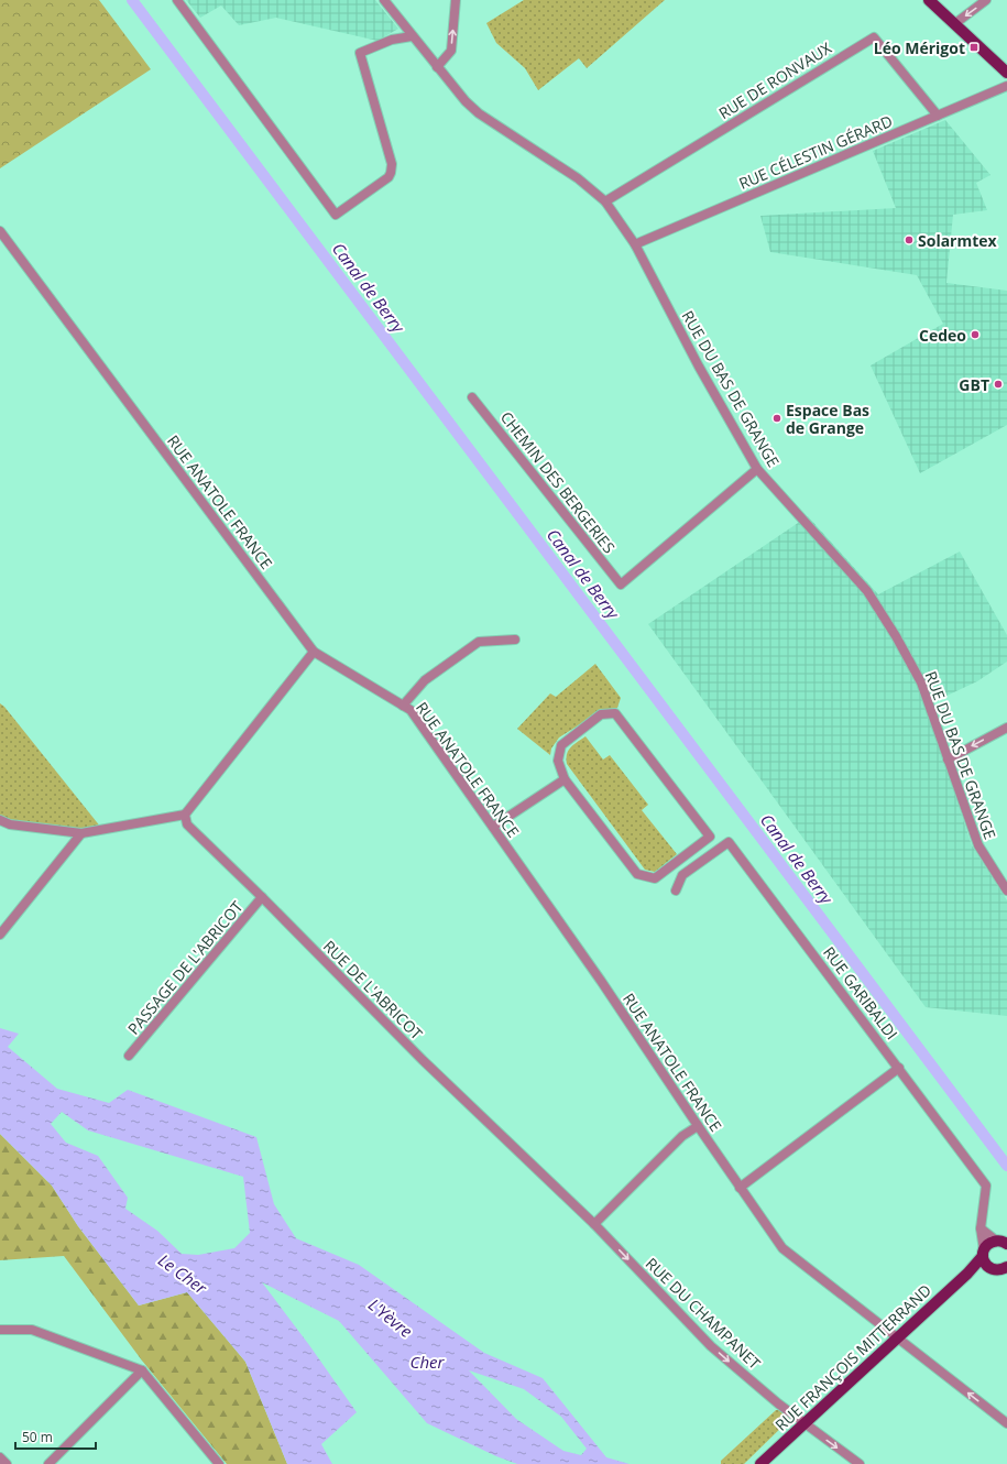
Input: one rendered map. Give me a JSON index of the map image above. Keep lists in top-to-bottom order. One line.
{"streets":{"main road":["RUE FRANÇOIS MITTERRAND"],"street":["RUE DE RONVAUX","RUE CÉLESTIN GÉRARD","RUE DU BAS DE GRANGE","CHEMIN DES BERGERIES","RUE ANATOLE FRANCE","PASSAGE DE L'ABRICOT","RUE DE L'ABRICOT","RUE GARIBALDI","RUE DU CHAMPANET"]},"crossings":[["RUE DE RONVAUX","RUE CÉLESTIN GÉRARD"],["RUE DE RONVAUX","RUE DU BAS DE GRANGE"],["RUE CÉLESTIN GÉRARD","RUE DU BAS DE GRANGE"],["RUE DU BAS DE GRANGE","CHEMIN DES BERGERIES"],["RUE ANATOLE FRANCE","RUE FRANÇOIS MITTERRAND"],["PASSAGE DE L'ABRICOT","RUE DE L'ABRICOT"],["RUE DE L'ABRICOT","RUE DU CHAMPANET"],["RUE GARIBALDI","RUE FRANÇOIS MITTERRAND"],["RUE DU CHAMPANET","RUE FRANÇOIS MITTERRAND"]],"one_way":["RUE DU CHAMPANET"],"water":["Canal de Berry","Le Cher","L'Yèvre","Cher"],"places":{"transit":["Léo Mérigot"],"other":["Solarmtex","Cedeo","GBT","Espace Bas de Grange"]},"scale_bar":"50 m"}
